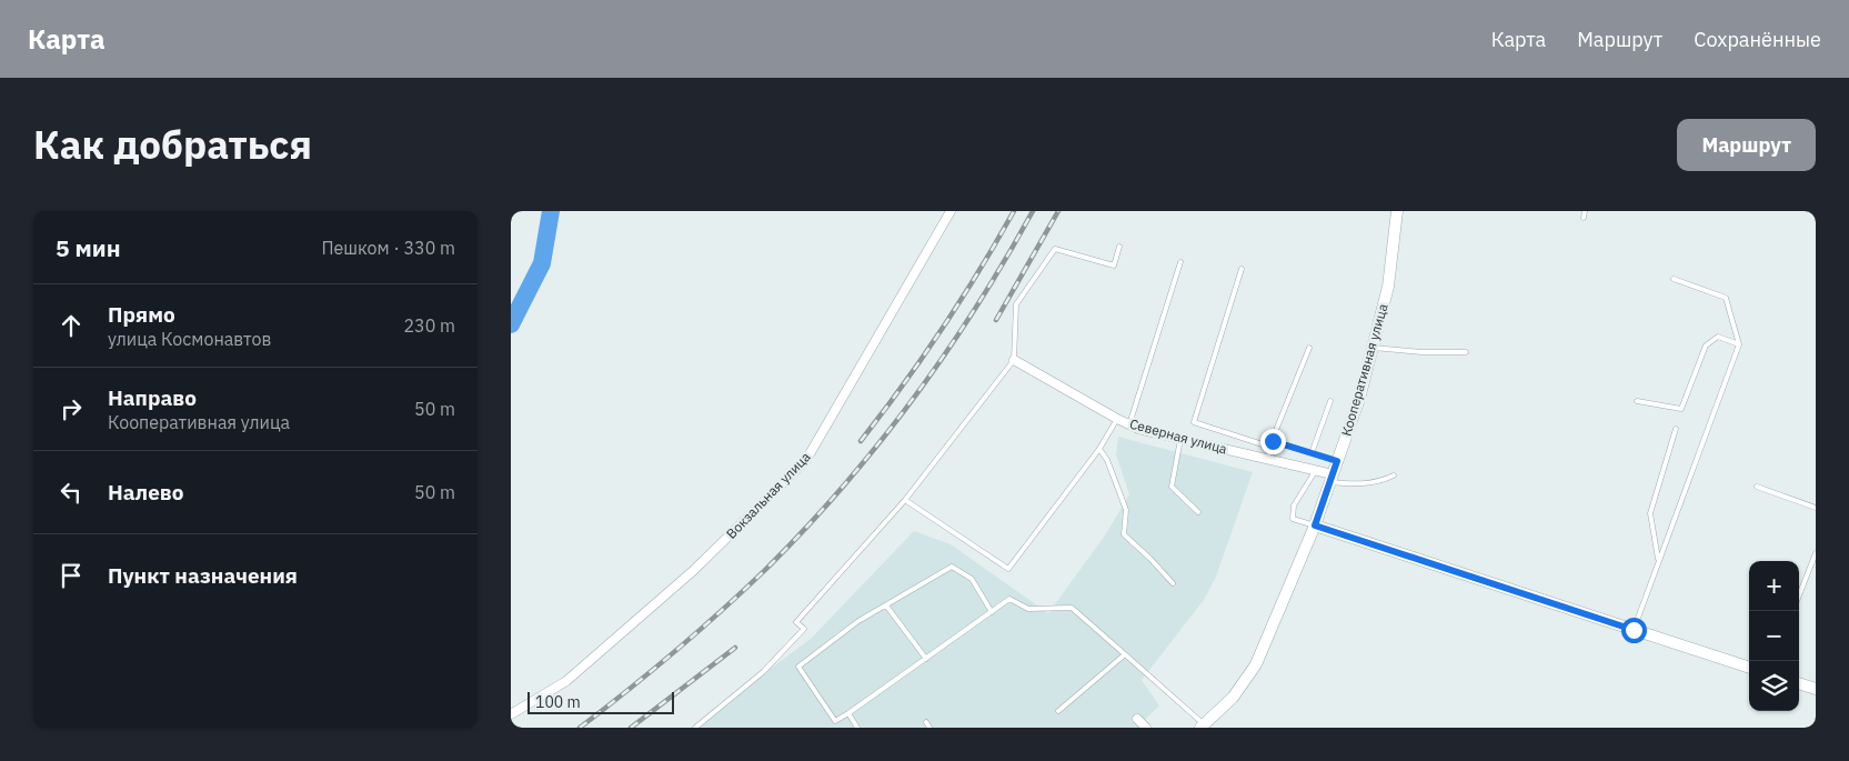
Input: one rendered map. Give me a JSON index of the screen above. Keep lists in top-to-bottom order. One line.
{"streets":{"main road":["Кооперативная улица"],"street":["Северная улица","Вокзальная улица"]},"crossings":[["Кооперативная улица","Северная улица"]],"scale_bar":"100 m","page":{"header":"Карта","nav":["Карта","Маршрут","Сохранённые"],"title":"Как добраться","buttons":"Маршрут","heading":["5 мин","Пешком · 330 m"],"list":[["Прямо","улица Космонавтов","230 m"],["Направо","Кооперативная улица","50 m"],["Налево","50 m"],"Пункт назначения"],"map_buttons":["+","−"],"scale":"100 m"}}
